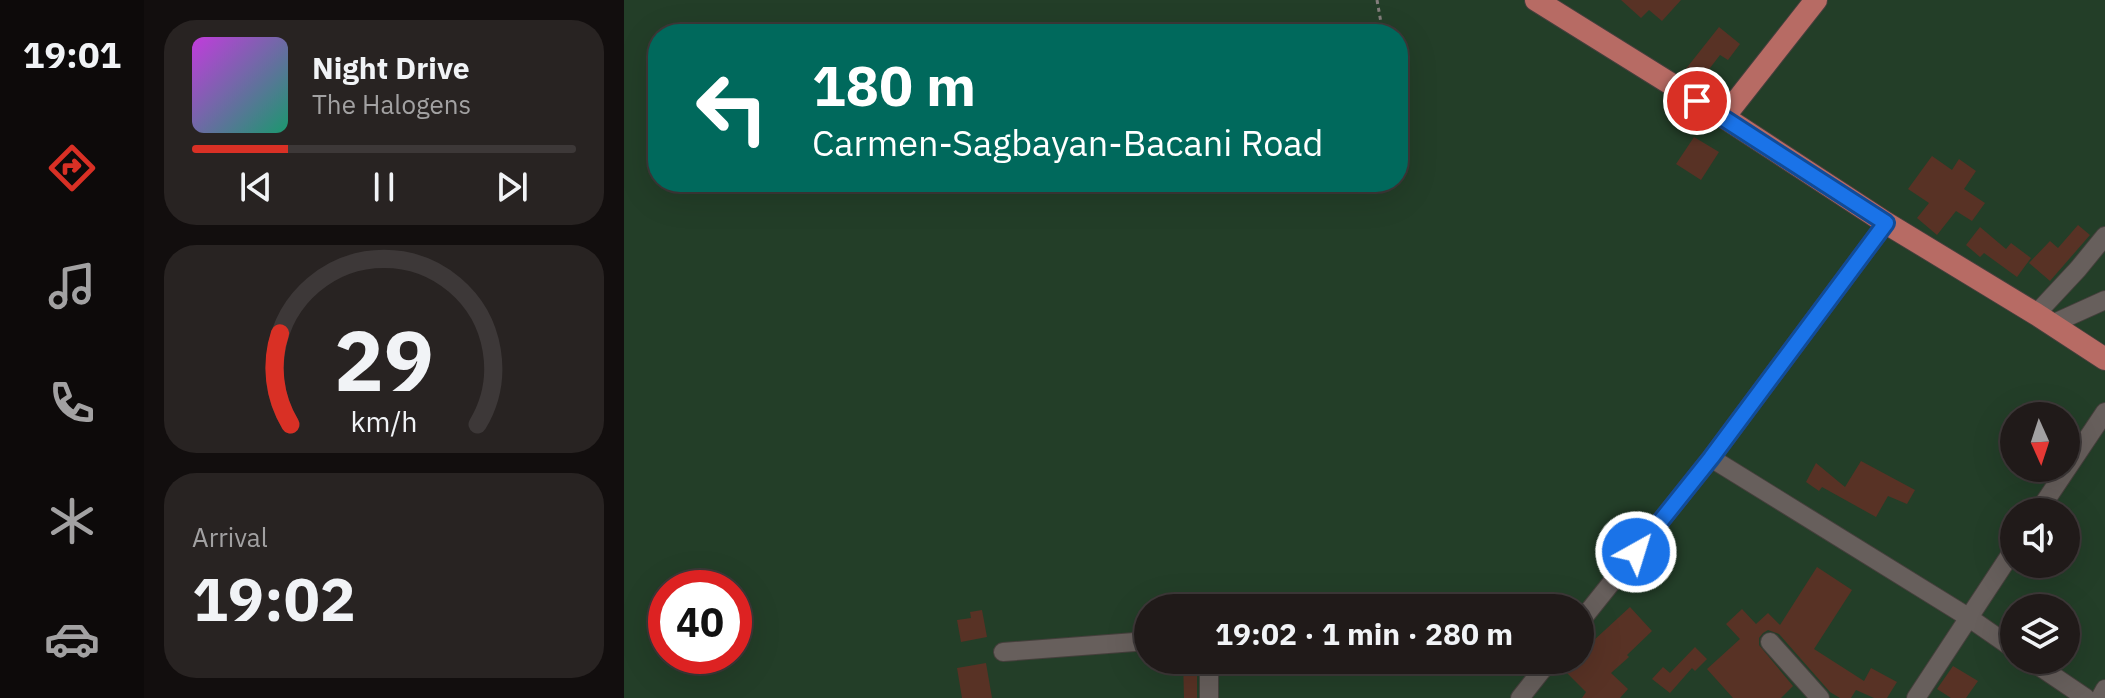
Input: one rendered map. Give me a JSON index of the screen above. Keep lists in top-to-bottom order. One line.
{"north":"bottom","page":{"tabs":"19:01","turn":["180 m","Carmen-Sagbayan-Bacani Road"],"song":["Night Drive","The Halogens"],"tile":["Arrival","19:02"],"limit":"40","trip":"19:02 · 1 min · 280 m","gauge":["29","km/h"]}}
